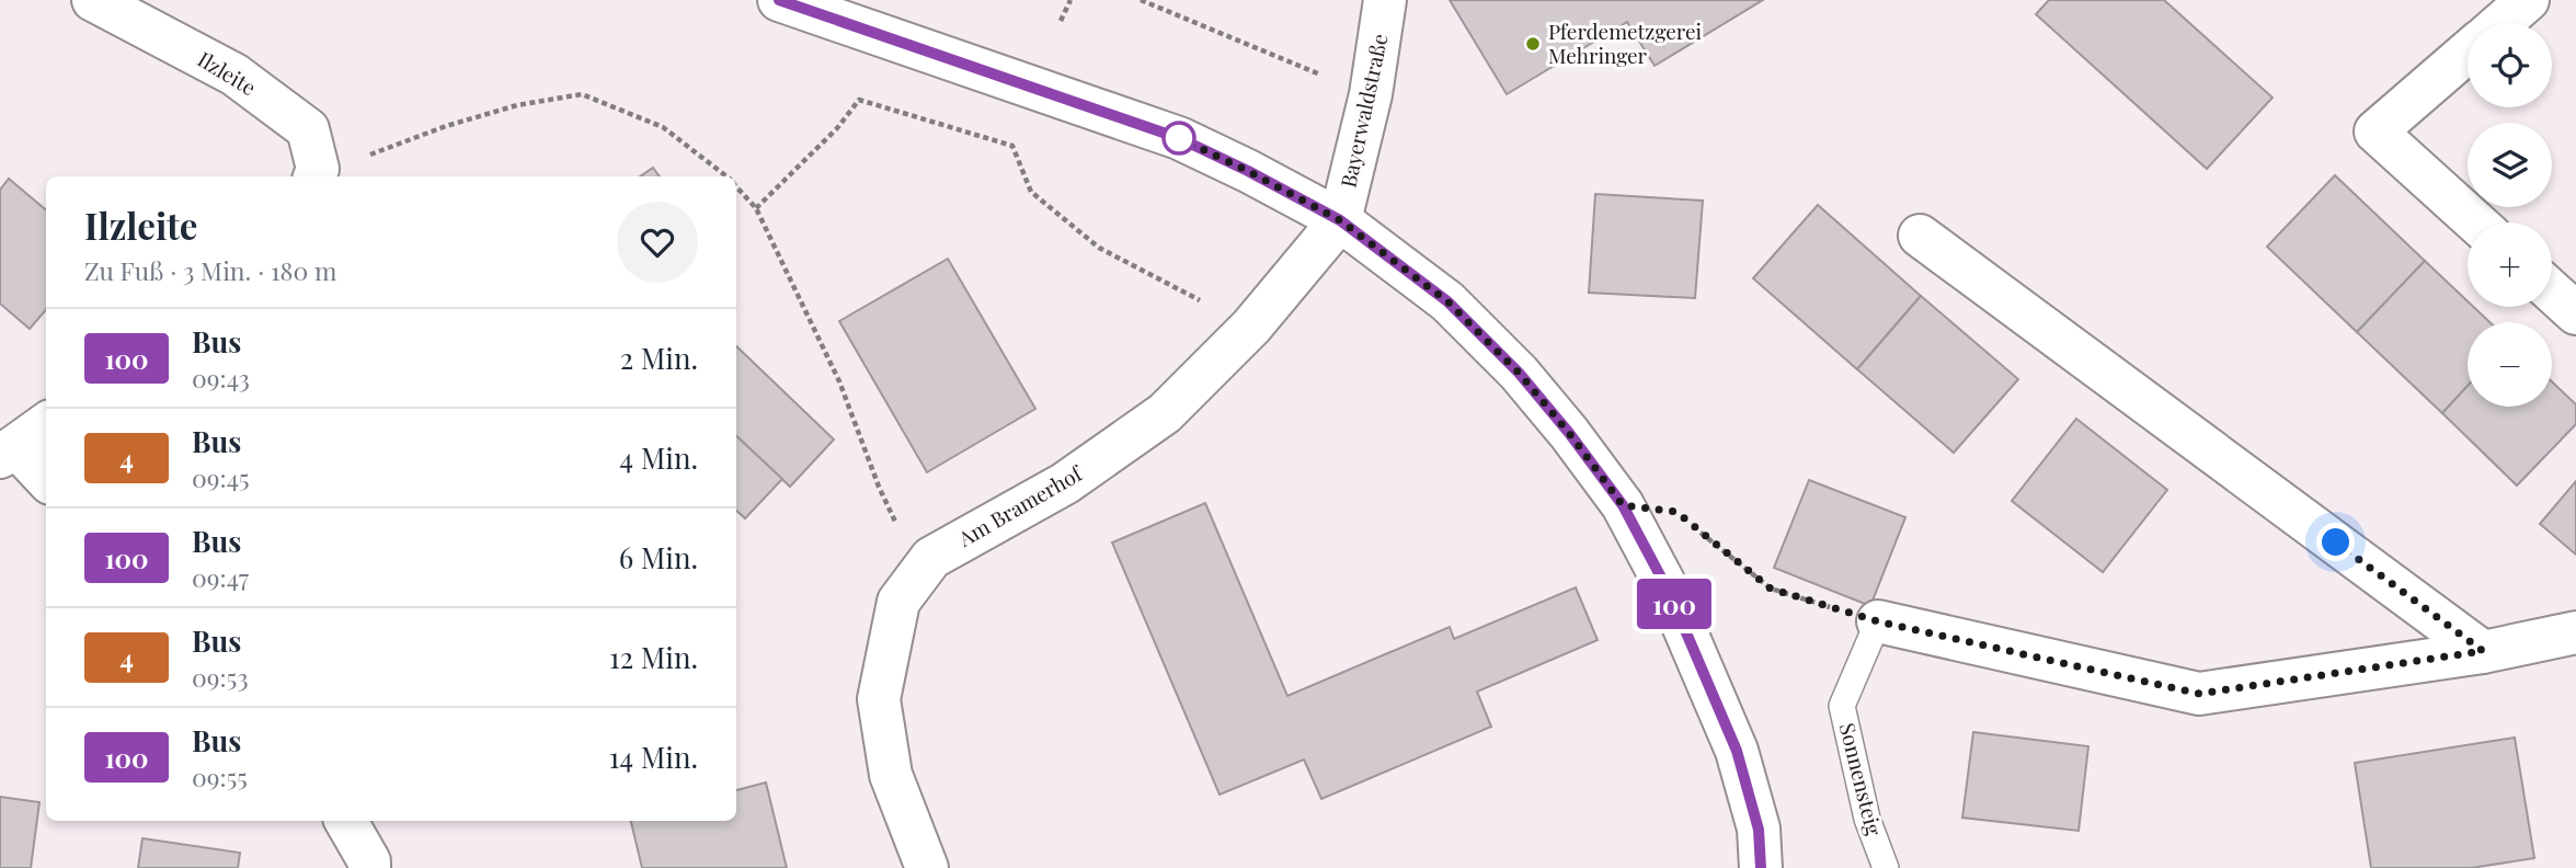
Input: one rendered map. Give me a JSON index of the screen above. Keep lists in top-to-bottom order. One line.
{"streets":{"street":["Ilzleite","Bayerwaldstraße","Am Bramerhof"],"lane":["Sonnensteig"]},"crossings":[["Bayerwaldstraße","Am Bramerhof"]],"places":["Pferdemetzgerei Mehringer"],"lines":["bus line 100"],"page":{"on_map":"100","map_buttons":["+","−"],"heading":["Ilzleite","Zu Fuß · 3 Min. · 180 m"],"list":[{"mark":"100","name":"Bus","note":"09:43","value":"2 Min."},{"mark":"4","name":"Bus","note":"09:45","value":"4 Min."},{"mark":"100","name":"Bus","note":"09:47","value":"6 Min."},{"mark":"4","name":"Bus","note":"09:53","value":"12 Min."},{"mark":"100","name":"Bus","note":"09:55","value":"14 Min."}]}}
